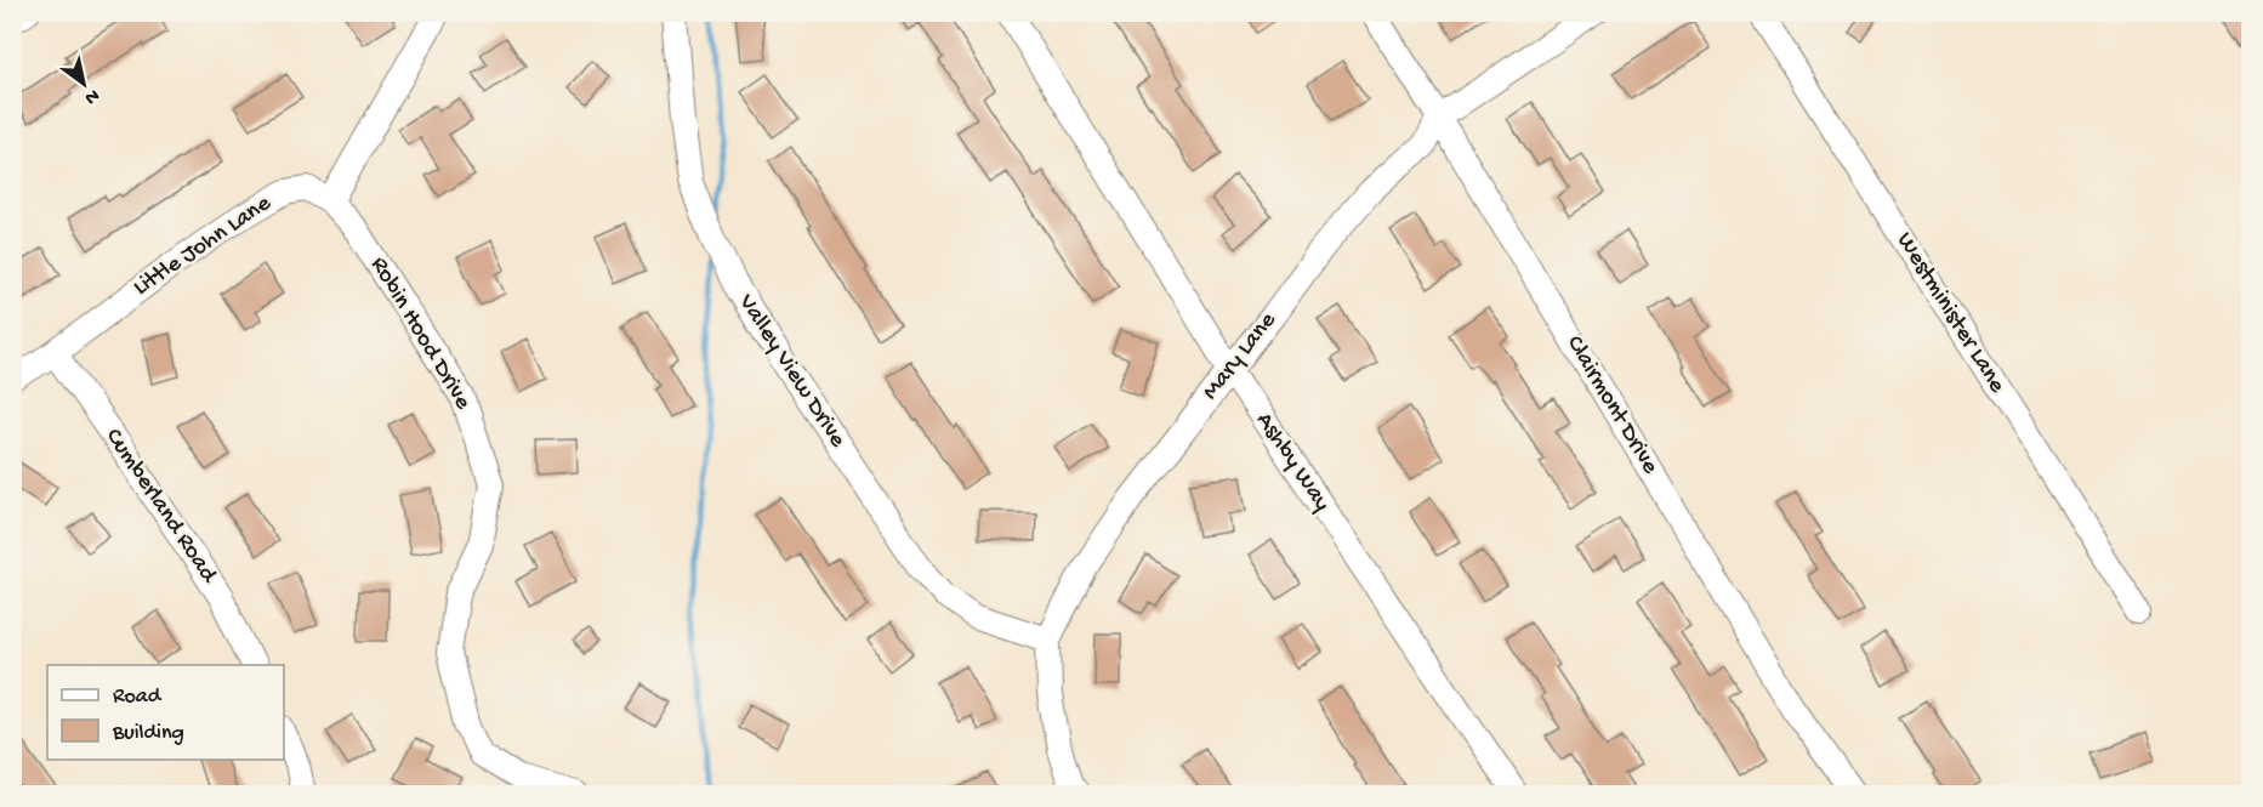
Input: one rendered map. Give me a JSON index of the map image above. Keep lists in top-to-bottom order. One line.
{"streets":{"street":["Little John Lane","Westminister Lane","Robin Hood Drive","Mary Lane","Valley View Drive","Clairmont Drive","Ashby Way","Cumberland Road"]},"crossings":[["Little John Lane","Robin Hood Drive"],["Little John Lane","Cumberland Road"],["Mary Lane","Valley View Drive"],["Mary Lane","Clairmont Drive"],["Mary Lane","Ashby Way"]],"legend":["Road","Building"],"north":"bottom right"}
